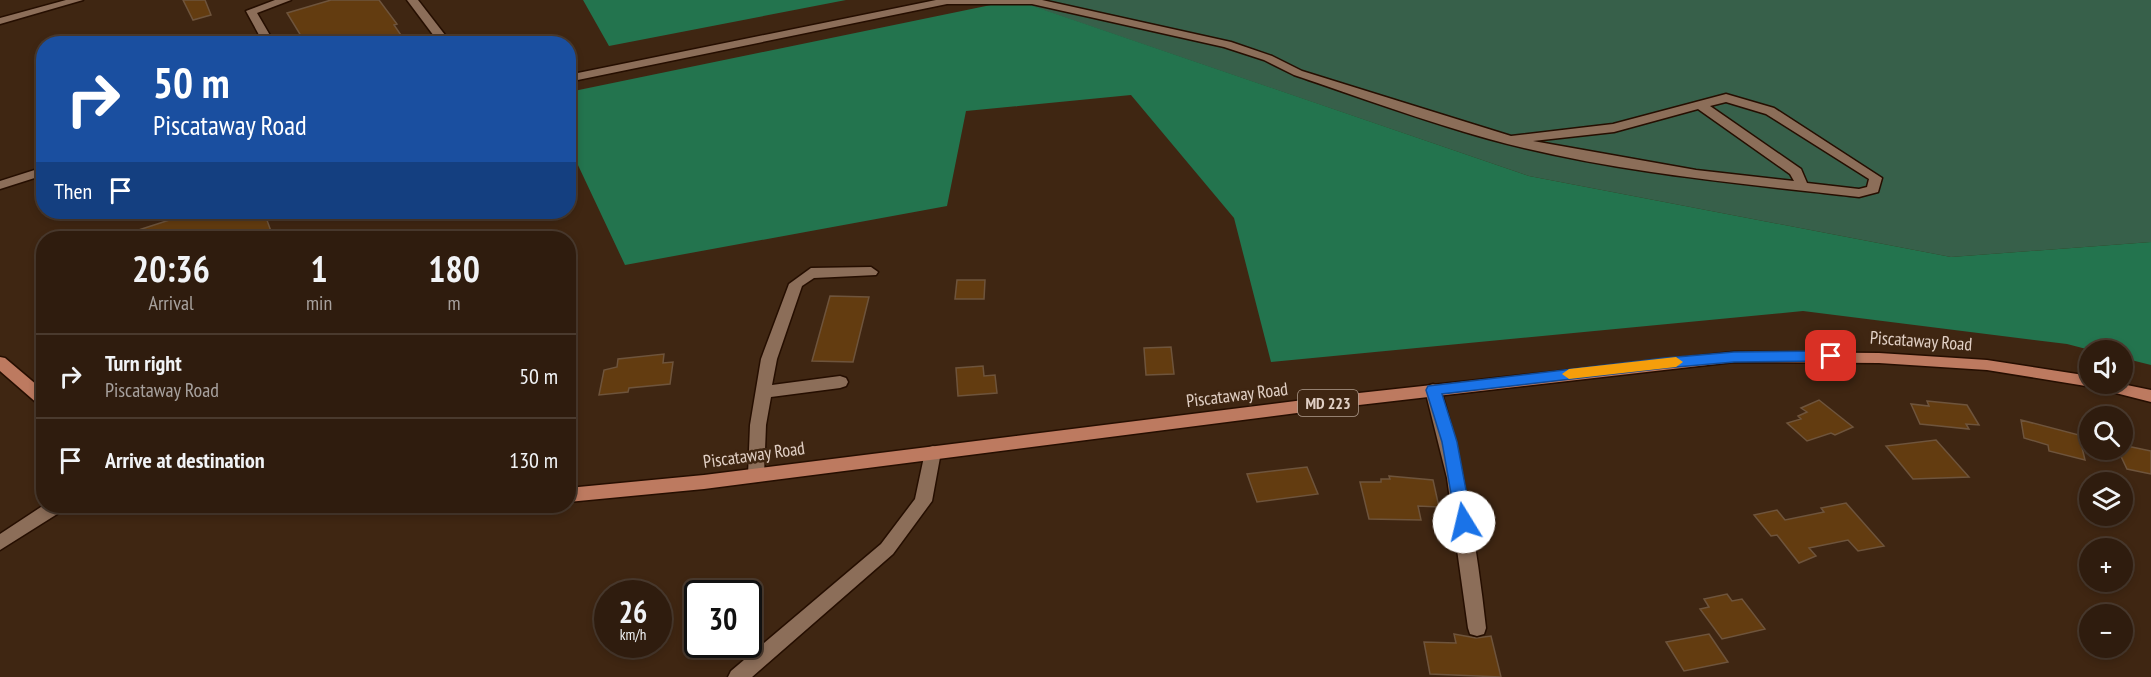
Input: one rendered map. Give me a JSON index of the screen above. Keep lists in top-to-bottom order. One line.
{"streets":{"main road":["Piscataway Road","MD 223"]},"page":{"turn":["50 m","Piscataway Road"],"then":"Then","eta":["20:36","Arrival","1","min","180","m"],"list":[{"name":"Turn right","note":"Piscataway Road","value":"50 m"},{"name":"Arrive at destination","value":"130 m"}],"map_buttons":["+","−"],"speed":"26 km/h","limit":"30"}}
